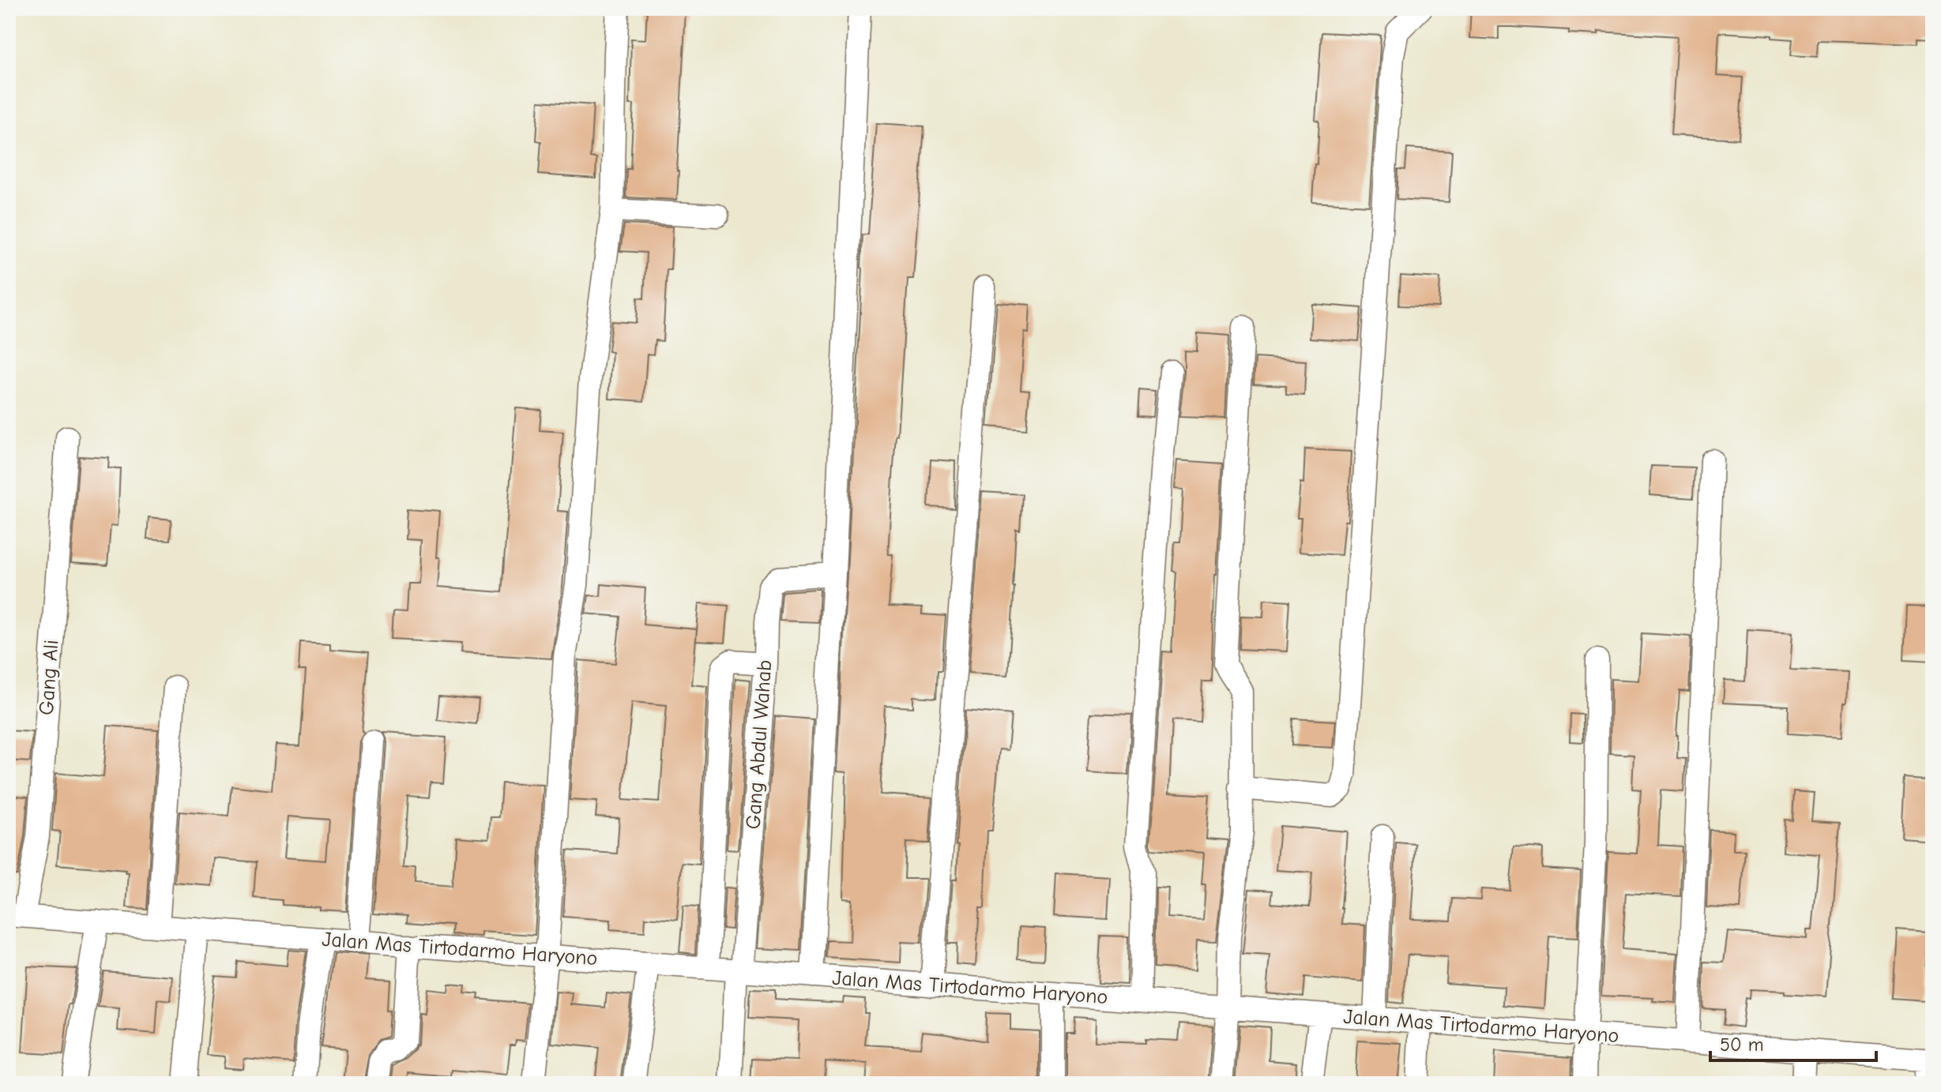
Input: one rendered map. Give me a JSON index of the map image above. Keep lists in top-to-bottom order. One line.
{"streets":{"street":["Gang Ali","Gang Abdul Wahab","Jalan Mas Tirtodarmo Haryono"]},"crossings":[["Gang Ali","Jalan Mas Tirtodarmo Haryono"],["Gang Abdul Wahab","Jalan Mas Tirtodarmo Haryono"]],"scale_bar":"50 m"}
